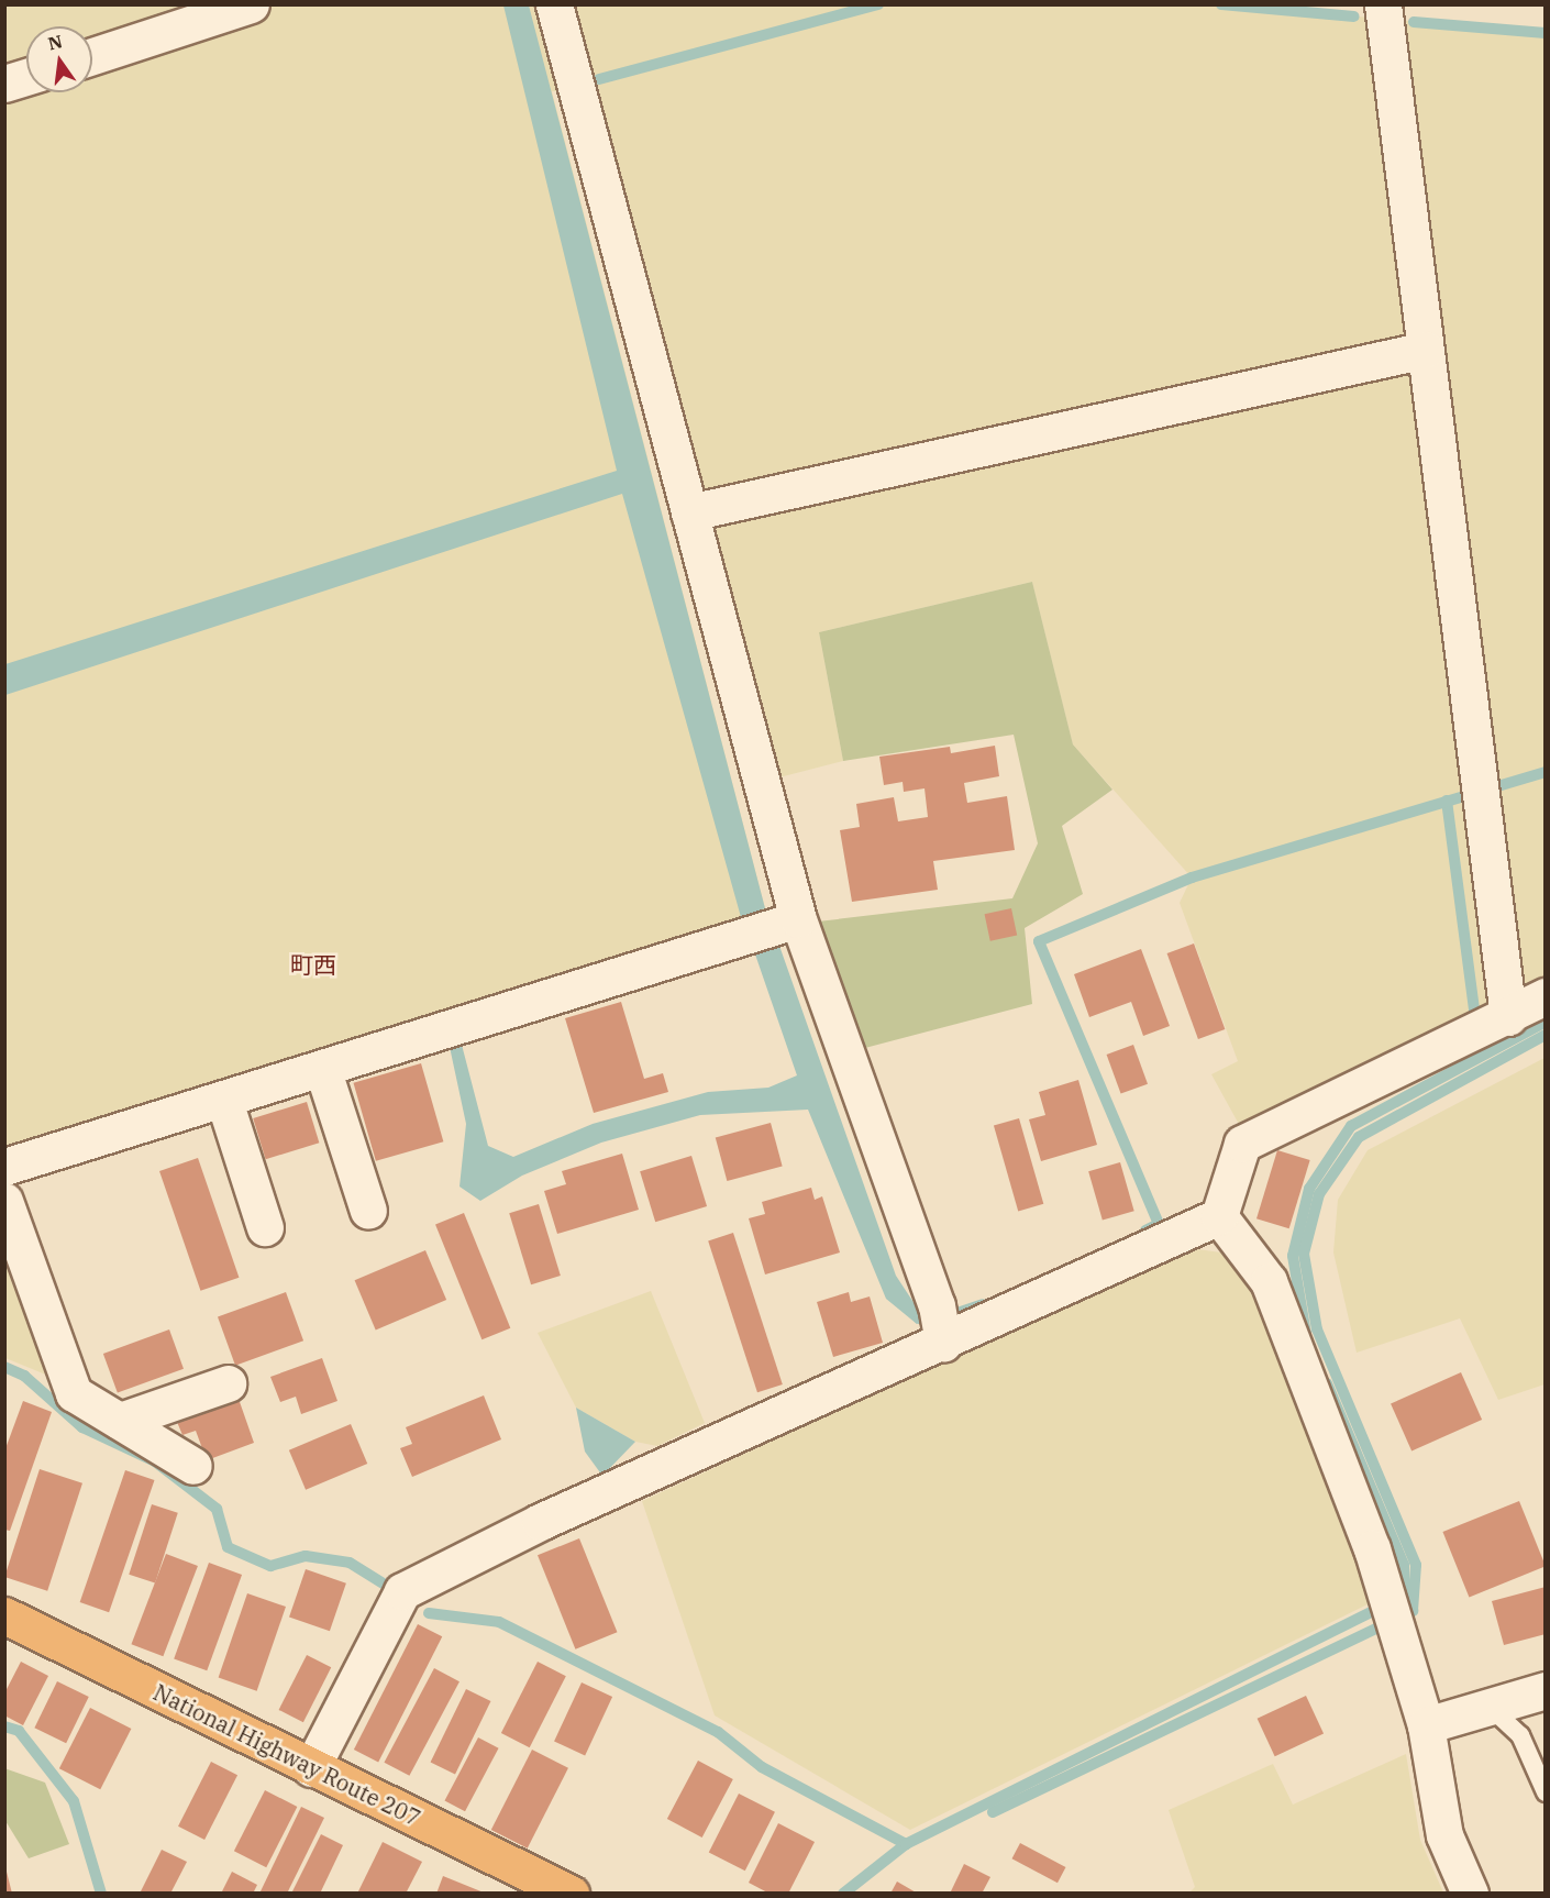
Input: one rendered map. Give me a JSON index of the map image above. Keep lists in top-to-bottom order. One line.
{"streets":{"highway":["National Highway Route 207"]},"districts":["町西"],"north":"top"}
